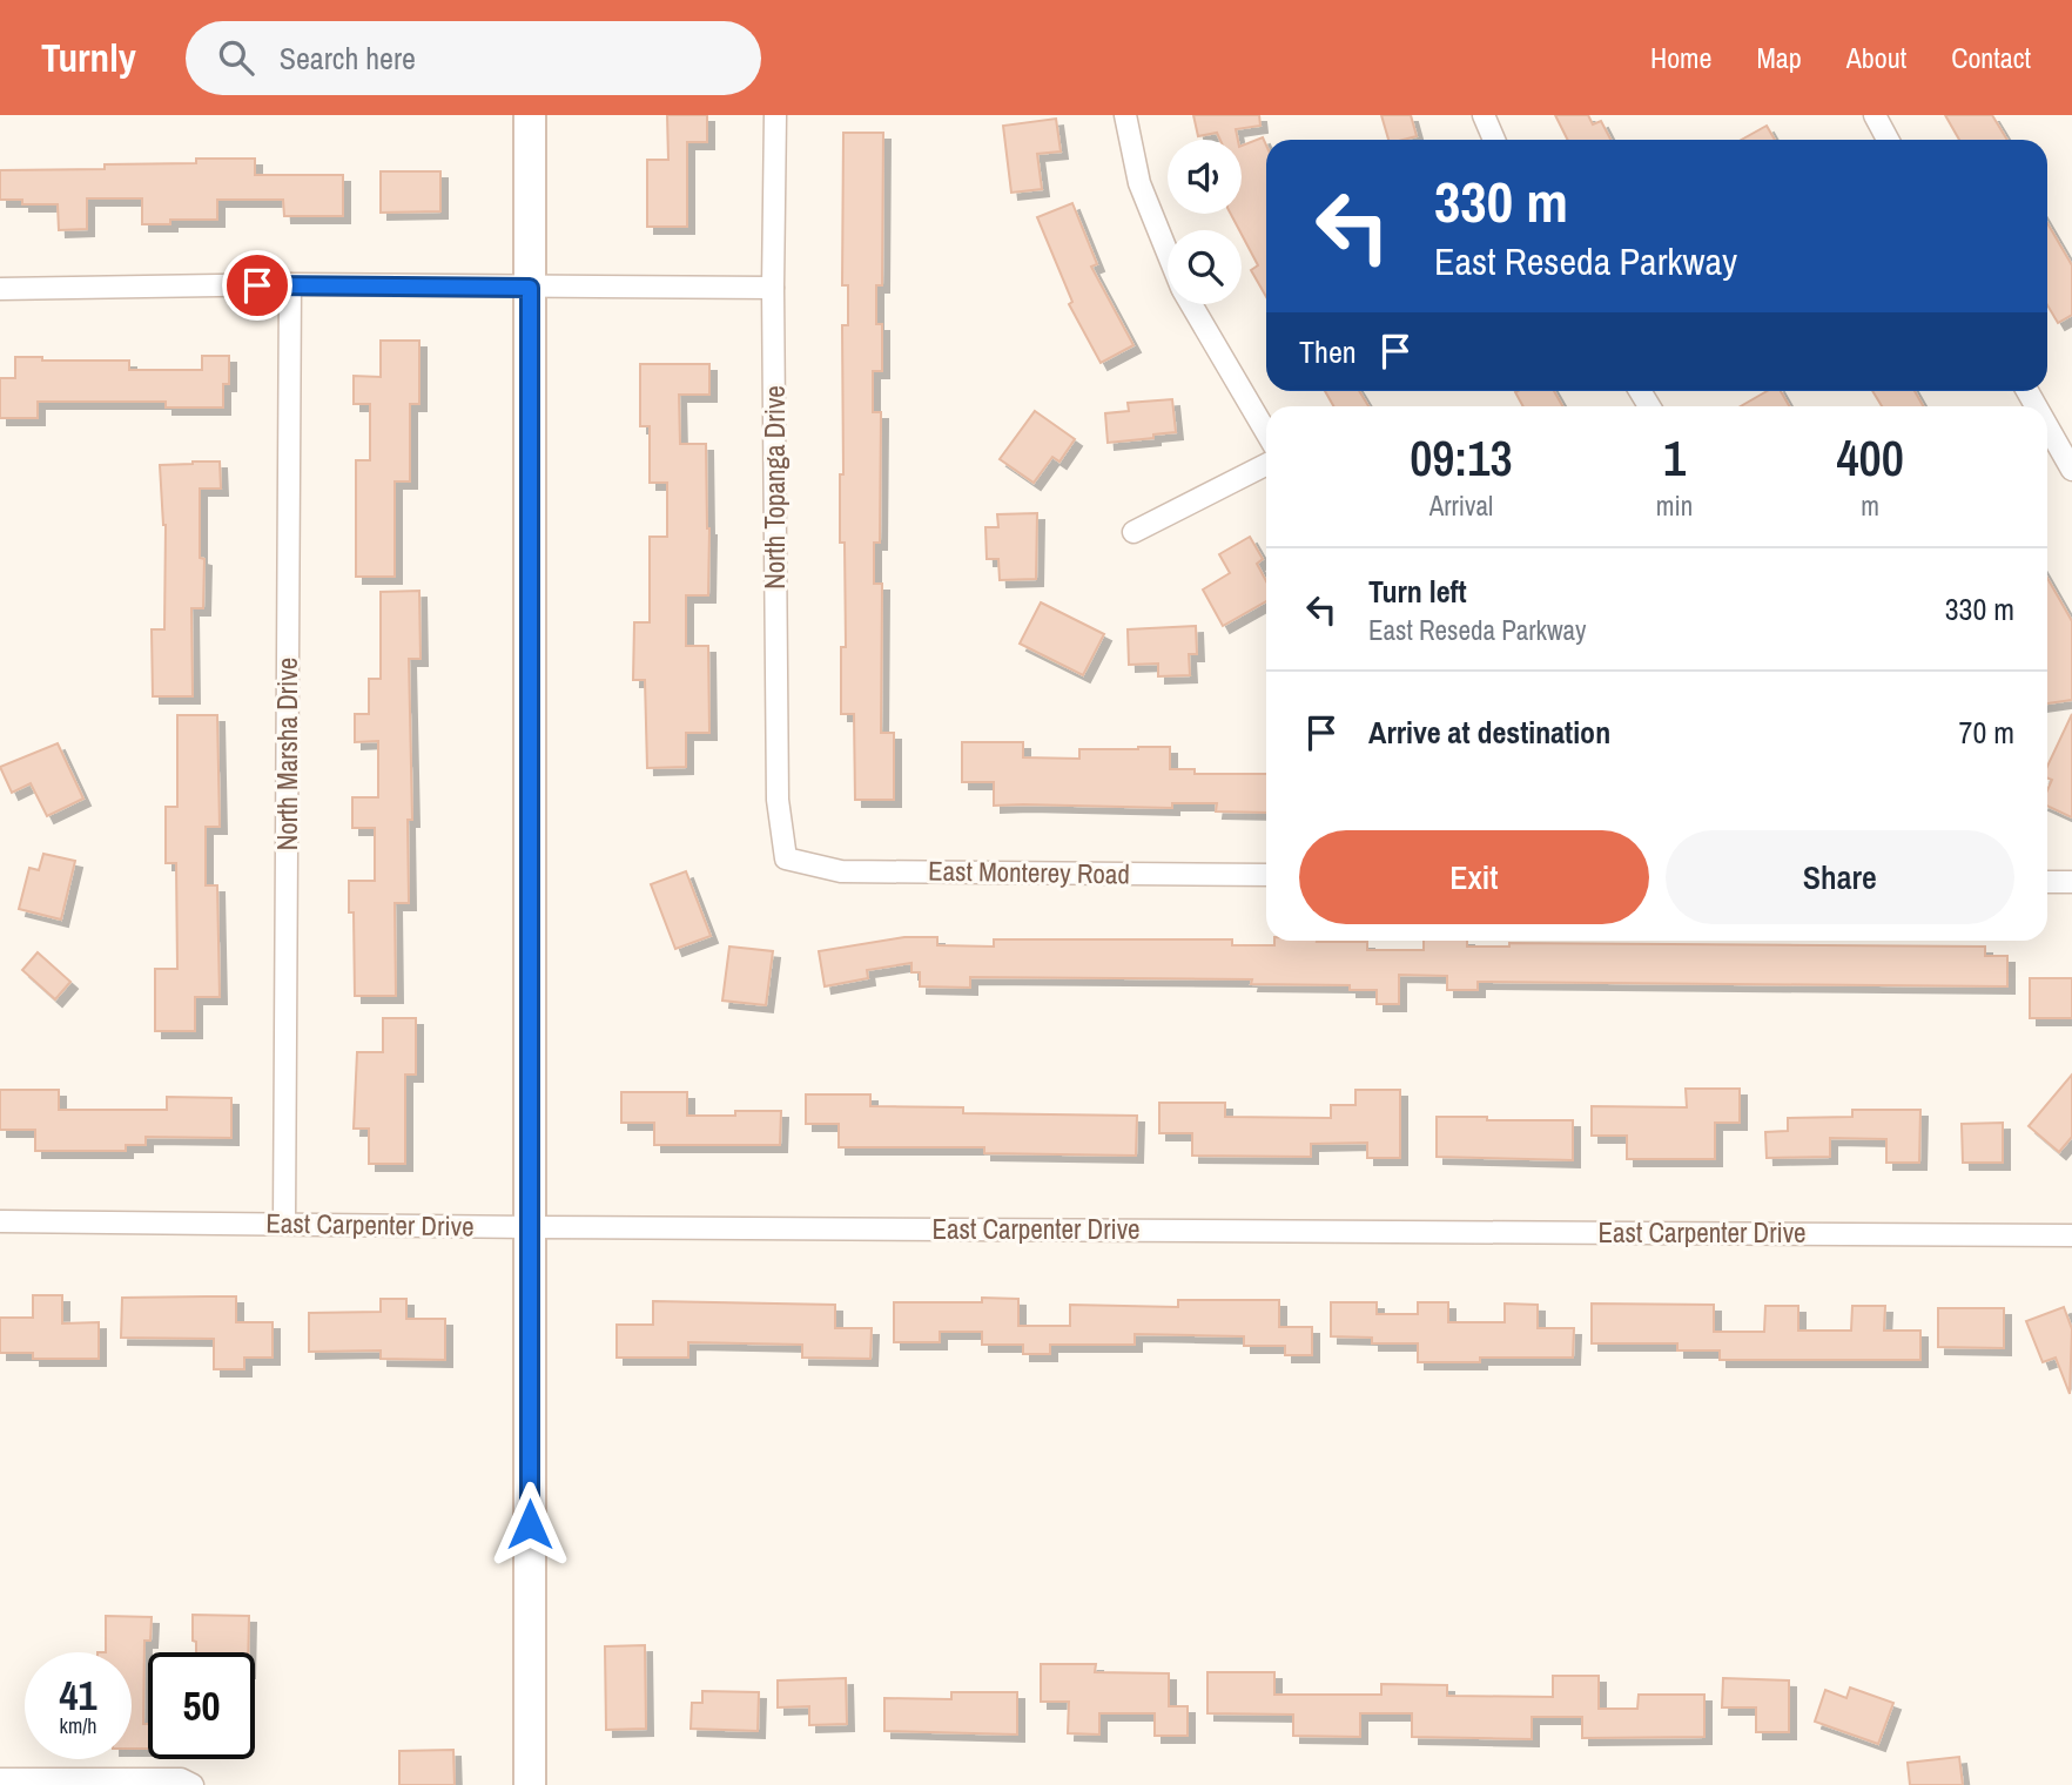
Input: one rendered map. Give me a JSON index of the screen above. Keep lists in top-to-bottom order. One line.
{"streets":{"street":["North Topanga Drive","North Marsha Drive","East Monterey Road","East Carpenter Drive"]},"crossings":[["North Topanga Drive","East Monterey Road"],["North Marsha Drive","East Carpenter Drive"]],"page":{"header":"Turnly","search":"Search here","nav":["Home","Map","About","Contact"],"turn":["330 m","East Reseda Parkway"],"then":"Then","eta":["09:13","Arrival","1","min","400","m"],"list":[{"name":"Turn left","note":"East Reseda Parkway","value":"330 m"},{"name":"Arrive at destination","value":"70 m"}],"buttons":["Exit","Share"],"speed":"41 km/h","limit":"50"}}
